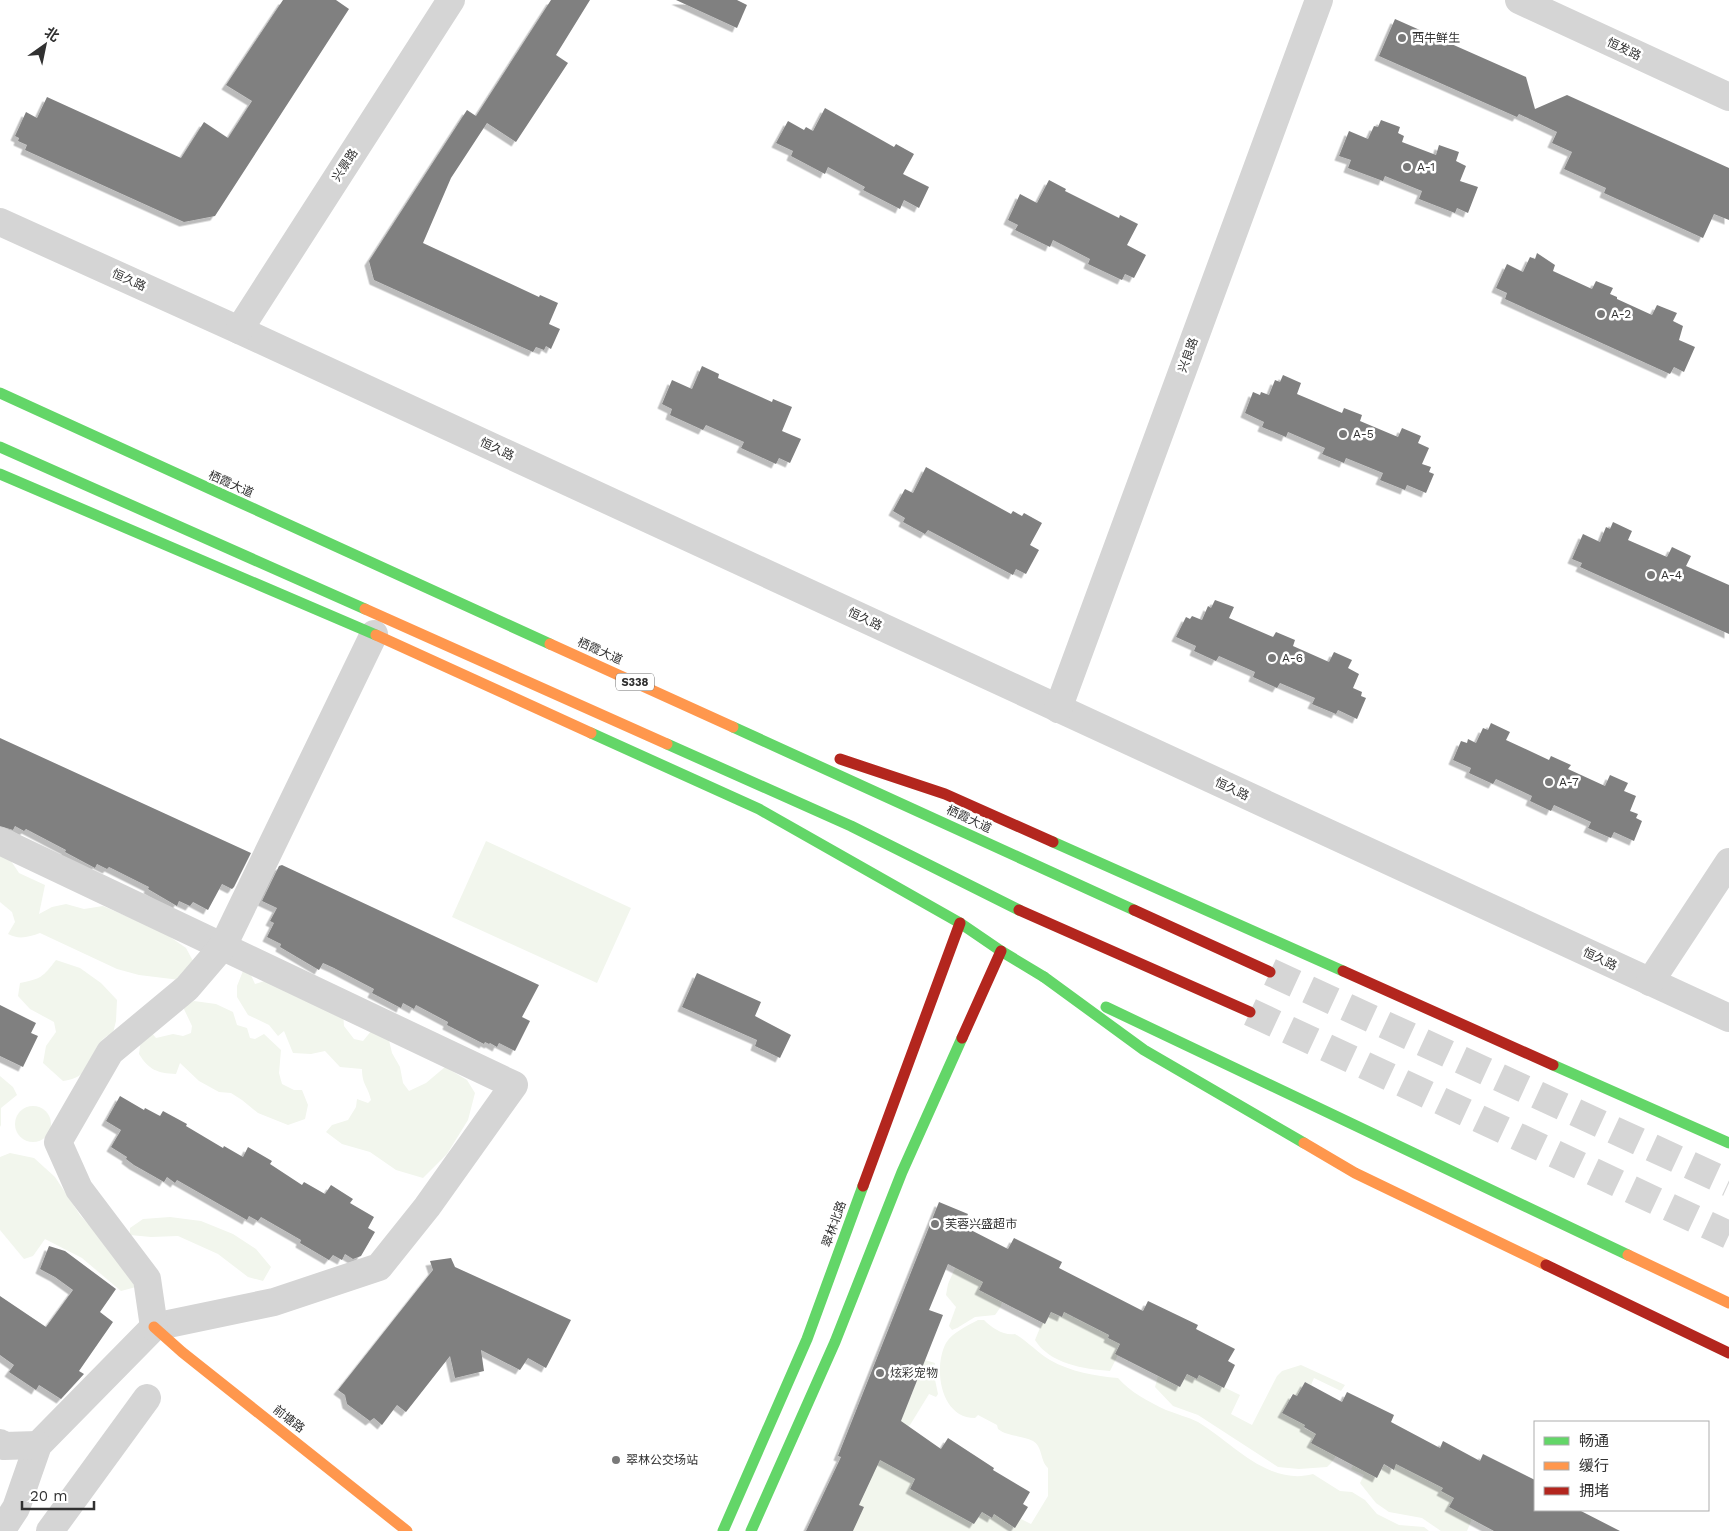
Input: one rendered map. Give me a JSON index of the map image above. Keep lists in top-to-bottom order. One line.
{"streets":{"main road":["栖霞大道","S338","翠林北路","前塘路"],"street":["恒发路","兴景路","恒久路","兴良路"]},"crossings":[["兴景路","恒久路"],["恒久路","兴良路"]],"places":["西牛鲜生","A-1","A-2","A-5","A-4","A-6","A-7","芙蓉兴盛超市","炫彩宠物","翠林公交场站"],"legend":["畅通","缓行","拥堵"],"scale_bar":"20 m","north":"top right"}
